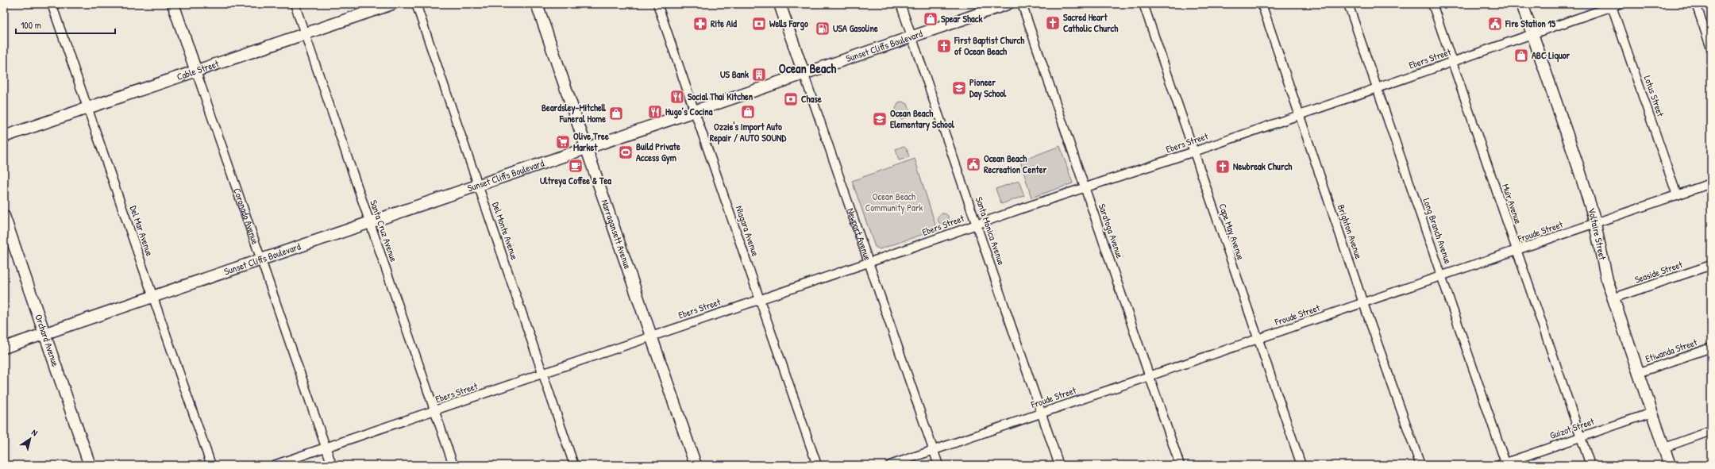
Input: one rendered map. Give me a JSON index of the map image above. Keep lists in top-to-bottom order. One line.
{"streets":{"main road":["Sunset Cliffs Boulevard","Cable Street","Coronado Avenue","Voltaire Street","Narragansett Avenue","Newport Avenue","Orchard Avenue"],"street":["Ebers Street","Lotus Street","Muir Avenue","Del Mar Avenue","Santa Cruz Avenue","Del Monte Avenue","Niagara Avenue","Santa Monica Avenue","Saratoga Avenue","Long Branch Avenue","Cape May Avenue","Brighton Avenue","Froude Street","Seaside Street","Etiwanda Street","Guizot Street"]},"crossings":[["Sunset Cliffs Boulevard","Coronado Avenue"],["Sunset Cliffs Boulevard","Del Mar Avenue"],["Sunset Cliffs Boulevard","Santa Cruz Avenue"],["Sunset Cliffs Boulevard","Del Monte Avenue"],["Sunset Cliffs Boulevard","Niagara Avenue"],["Sunset Cliffs Boulevard","Santa Monica Avenue"],["Sunset Cliffs Boulevard","Narragansett Avenue"],["Sunset Cliffs Boulevard","Newport Avenue"],["Sunset Cliffs Boulevard","Orchard Avenue"],["Ebers Street","Lotus Street"],["Ebers Street","Muir Avenue"],["Ebers Street","Coronado Avenue"],["Ebers Street","Santa Cruz Avenue"],["Ebers Street","Del Monte Avenue"],["Ebers Street","Niagara Avenue"],["Ebers Street","Santa Monica Avenue"],["Ebers Street","Saratoga Avenue"],["Ebers Street","Long Branch Avenue"],["Ebers Street","Cape May Avenue"],["Ebers Street","Brighton Avenue"],["Ebers Street","Voltaire Street"],["Ebers Street","Narragansett Avenue"],["Ebers Street","Newport Avenue"],["Cable Street","Coronado Avenue"],["Cable Street","Del Mar Avenue"],["Cable Street","Santa Cruz Avenue"],["Lotus Street","Froude Street"],["Muir Avenue","Froude Street"],["Muir Avenue","Guizot Street"],["Santa Monica Avenue","Froude Street"],["Saratoga Avenue","Froude Street"],["Long Branch Avenue","Froude Street"],["Long Branch Avenue","Guizot Street"],["Cape May Avenue","Froude Street"],["Brighton Avenue","Froude Street"],["Froude Street","Voltaire Street"],["Froude Street","Newport Avenue"],["Voltaire Street","Seaside Street"],["Voltaire Street","Etiwanda Street"],["Voltaire Street","Guizot Street"]],"districts":["Ocean Beach"],"parks":["Ocean Beach Community Park"],"places":{"shop":["Spear Shack","ABC Liquor","Ozzie's Import Auto Repair / AUTO SOUND","Beardsley-Mitchell Funeral Home"],"church":["Sacred Heart Catholic Church","First Baptist Church of Ocean Beach","Newbreak Church"],"pharmacy":["Rite Aid"],"bank":["Wells Fargo","Chase"],"public building":["Fire Station 15","Ocean Beach Recreation Center"],"fuel station":["USA Gasoline"],"building":["US Bank"],"school or university":["Pioneer Day School","Ocean Beach Elementary School"],"restaurant":["Social Thai Kitchen","Hugo’s Cocina"],"supermarket":["Olive Tree Market"],"sports":["Build Private Access Gym"],"cafe":["Ultreya Coffee & Tea"]},"scale_bar":"100 m","north":"top right"}
